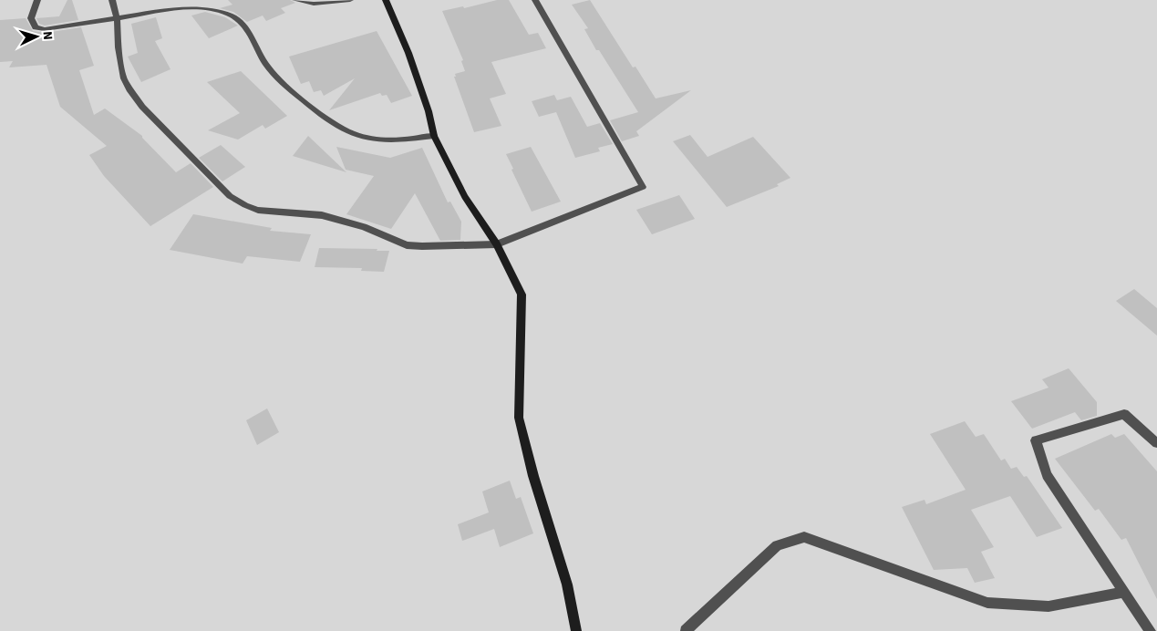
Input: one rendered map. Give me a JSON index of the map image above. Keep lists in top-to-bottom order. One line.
{"north":"right"}
